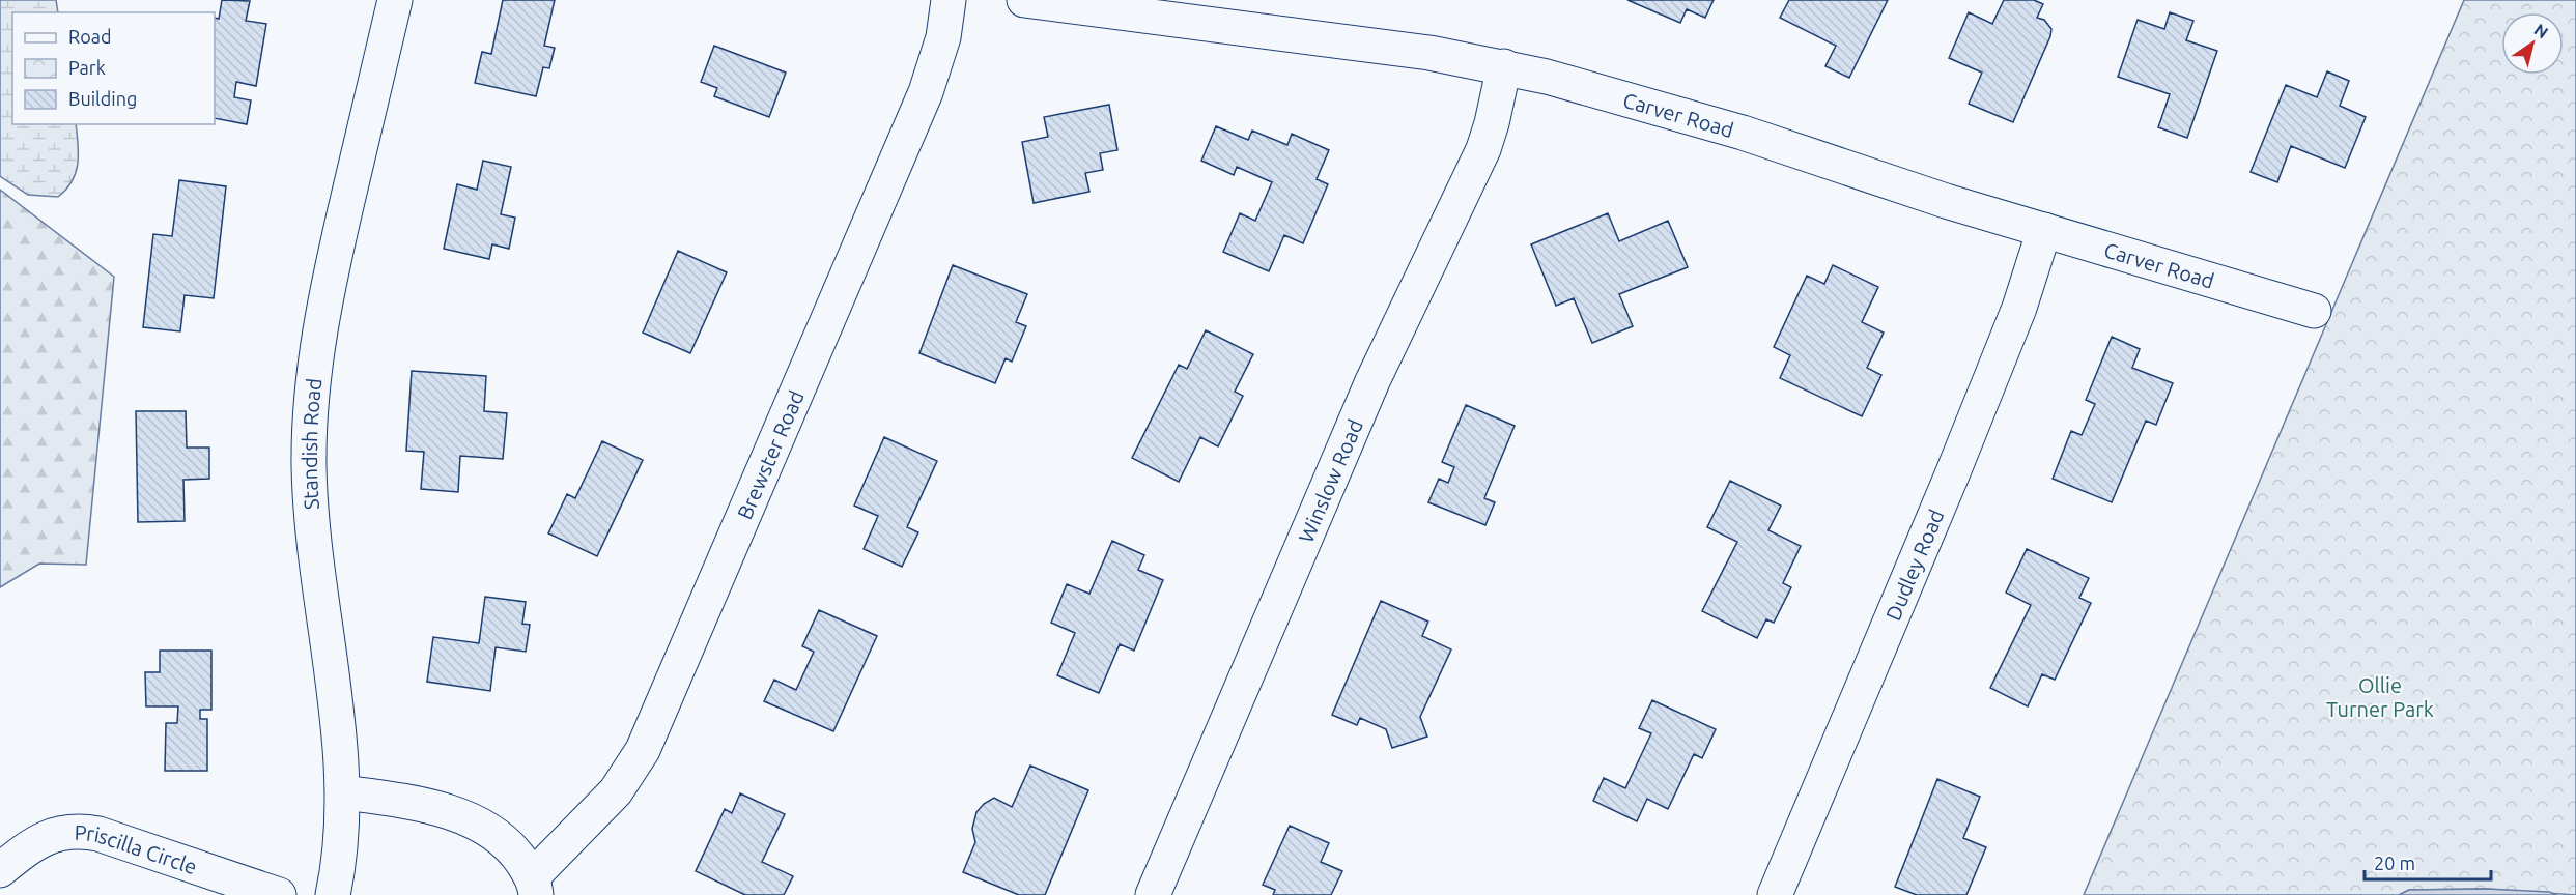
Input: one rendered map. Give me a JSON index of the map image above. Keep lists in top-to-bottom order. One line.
{"streets":{"street":["Carver Road","Standish Road","Brewster Road","Winslow Road","Dudley Road","Priscilla Circle"]},"crossings":[["Carver Road","Winslow Road"],["Carver Road","Dudley Road"],["Standish Road","Brewster Road"]],"parks":["Ollie Turner Park"],"legend":["Road","Park","Building"],"scale_bar":"20 m","north":"top right"}
